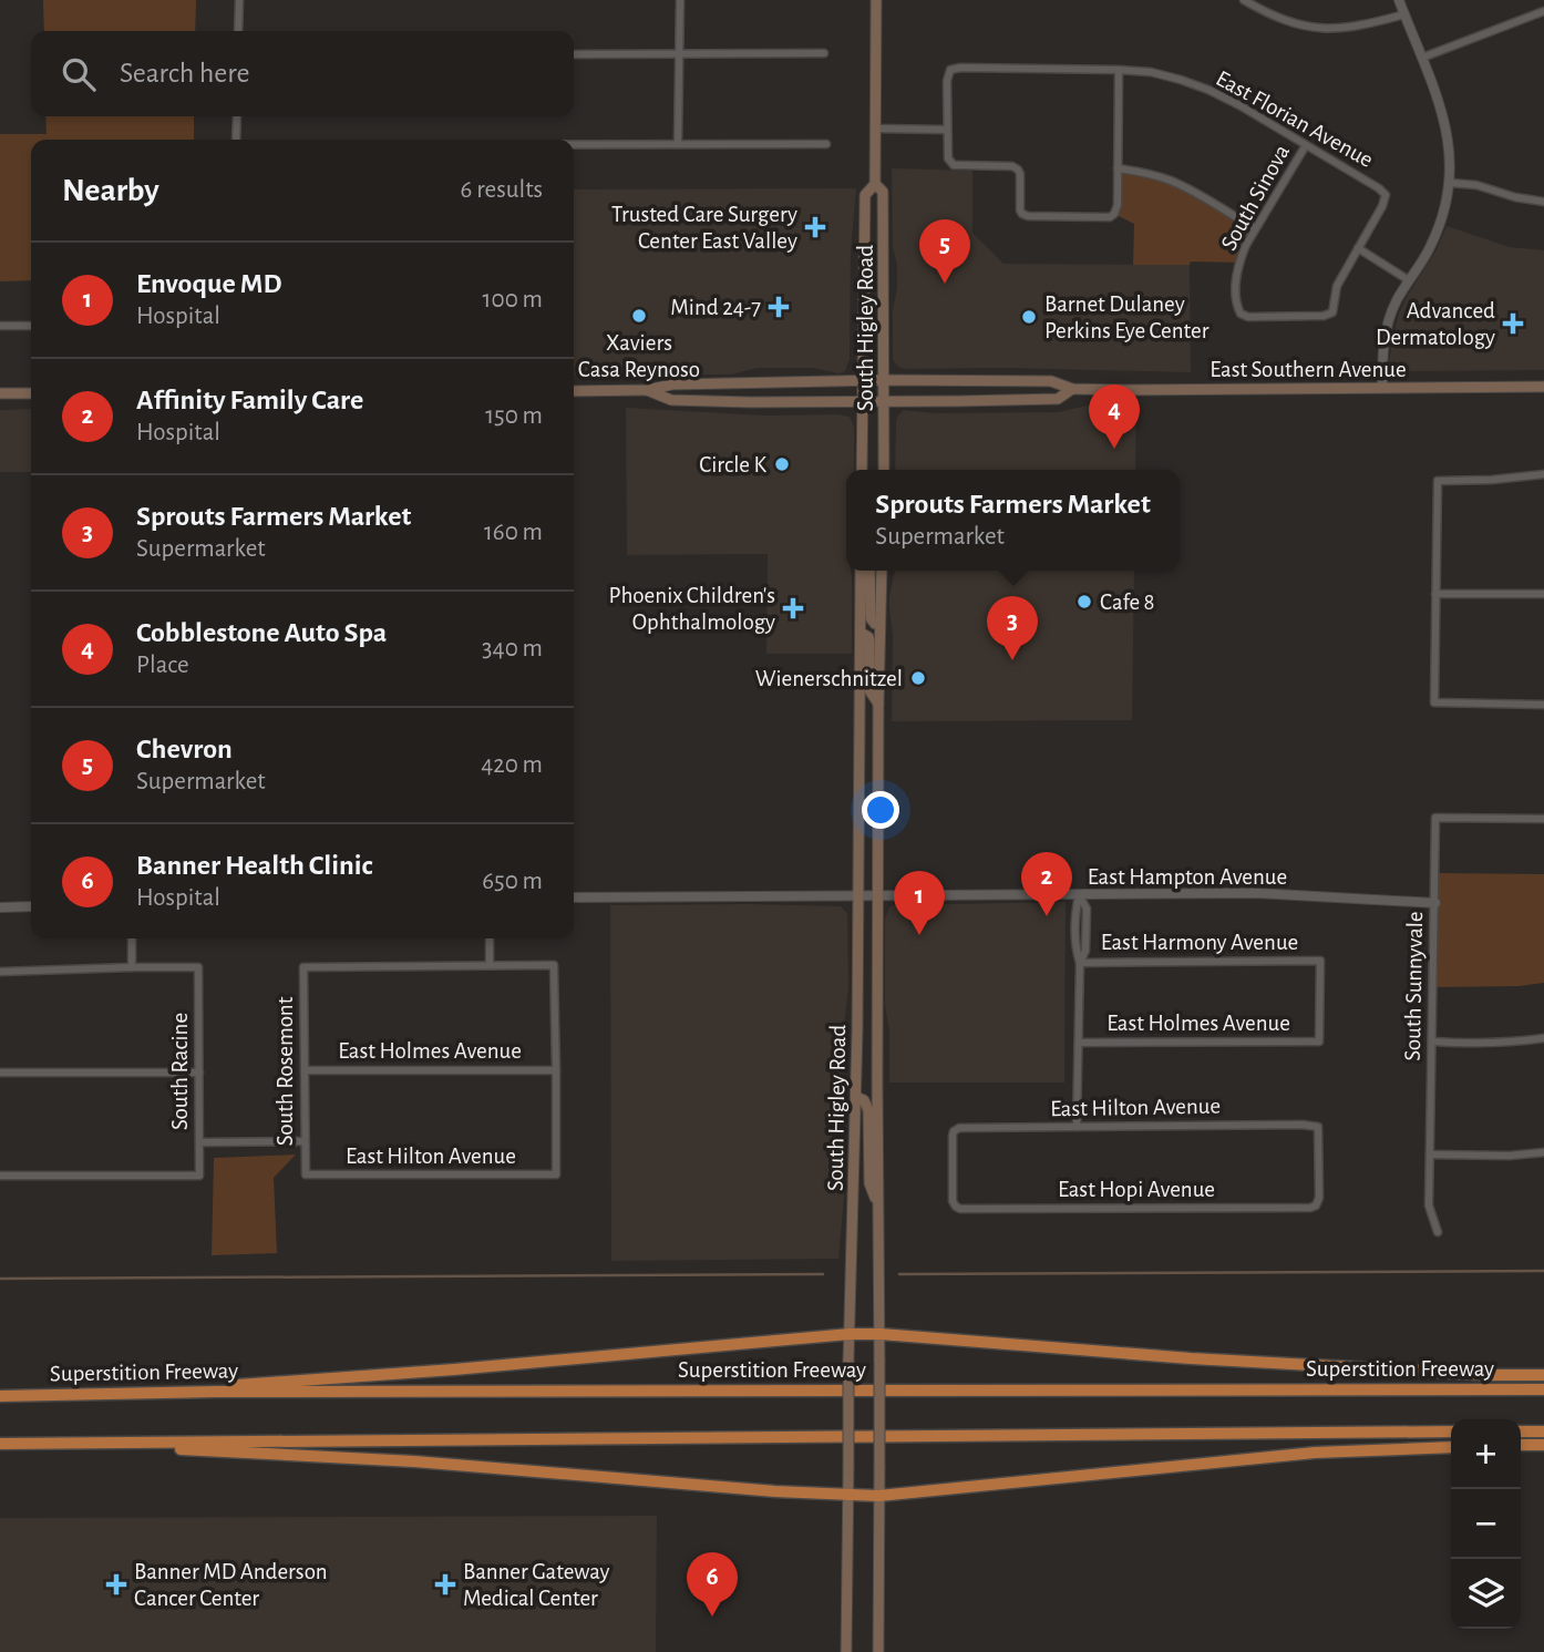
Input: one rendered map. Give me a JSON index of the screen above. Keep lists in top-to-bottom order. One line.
{"streets":{"highway":["Superstition Freeway"],"main road":["South Higley Road","East Southern Avenue"],"street":["East Florian Avenue","South Sinova","East Hampton Avenue","East Harmony Avenue","South Sunnyvale","East Holmes Avenue","South Racine","South Rosemont","East Hilton Avenue","East Hopi Avenue"]},"crossings":[["East Florian Avenue","South Sinova"],["South Higley Road","East Southern Avenue"],["South Higley Road","East Hampton Avenue"],["East Hampton Avenue","South Sunnyvale"],["East Harmony Avenue","East Holmes Avenue"],["East Holmes Avenue","South Rosemont"],["East Holmes Avenue","East Hilton Avenue"],["South Rosemont","East Hilton Avenue"],["East Hilton Avenue","East Hopi Avenue"]],"places":{"health":["Trusted Care Surgery Center East Valley","Mind 24-7","Advanced Dermatology","Phoenix Children's Ophthalmology","Banner MD Anderson Cancer Center","Banner Gateway Medical Center"],"other":["Xaviers Casa Reynoso","Barnet Dulaney Perkins Eye Center","Circle K","Cafe 8","Wienerschnitzel"]},"page":{"search":"Search here","heading":["Nearby","6 results"],"pins":["5","4","3","2","1","6"],"list":[{"mark":"1","name":"Envoque MD","note":"Hospital","value":"100 m"},{"mark":"2","name":"Affinity Family Care","note":"Hospital","value":"150 m"},{"mark":"3","name":"Sprouts Farmers Market","note":"Supermarket","value":"160 m"},{"mark":"4","name":"Cobblestone Auto Spa","note":"Place","value":"340 m"},{"mark":"5","name":"Chevron","note":"Supermarket","value":"420 m"},{"mark":"6","name":"Banner Health Clinic","note":"Hospital","value":"650 m"}],"popup":["Sprouts Farmers Market","Supermarket"],"map_buttons":["+","−"]}}
